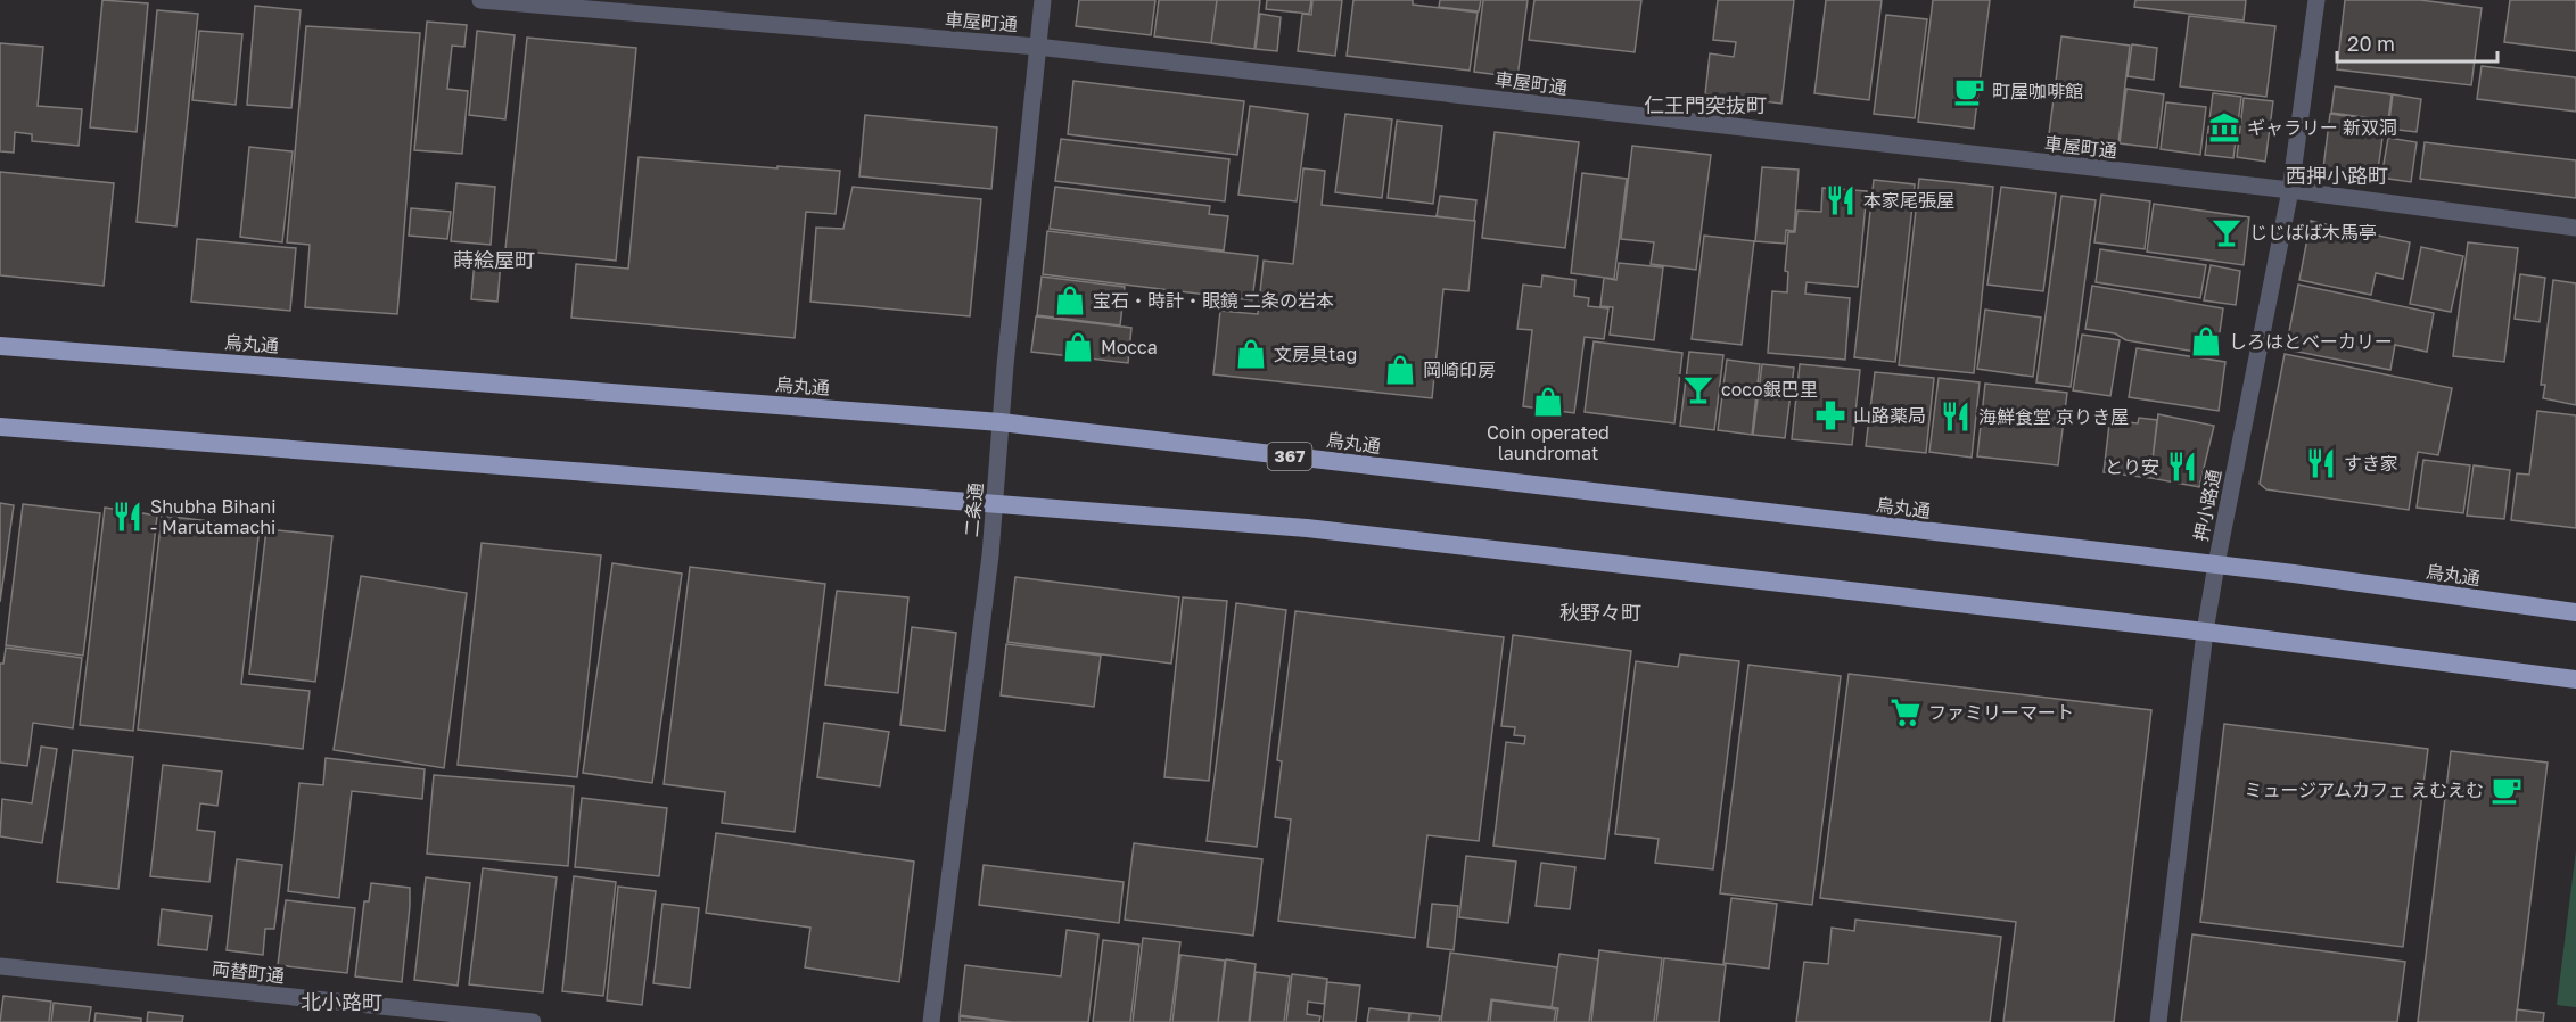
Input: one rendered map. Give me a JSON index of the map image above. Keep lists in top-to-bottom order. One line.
{"streets":{"highway":["烏丸通","367"],"street":["車屋町通","押小路通","二条通","両替町通"]},"crossings":[["車屋町通","押小路通"],["車屋町通","二条通"],["烏丸通","押小路通"],["烏丸通","二条通"]],"districts":["仁王門突抜町","西押小路町","蒔絵屋町","秋野々町","北小路町"],"places":{"cafe":["町屋咖啡館","ミュージアムカフェ えむえむ"],"museum":["ギャラリー 新双洞"],"restaurant":["本家尾張屋","海鮮食堂 京りき屋","すき家","とり安","Shubha Bihani - Marutamachi"],"bar":["じじばば木馬亭","coco銀巴里"],"shop":["宝石・時計・眼鏡 二条の岩本","しろはとベーカリー","Mocca","文房具tag","岡崎印房","Coin operated laundromat"],"pharmacy":["山路薬局"],"supermarket":["ファミリーマート"]},"scale_bar":"20 m"}
